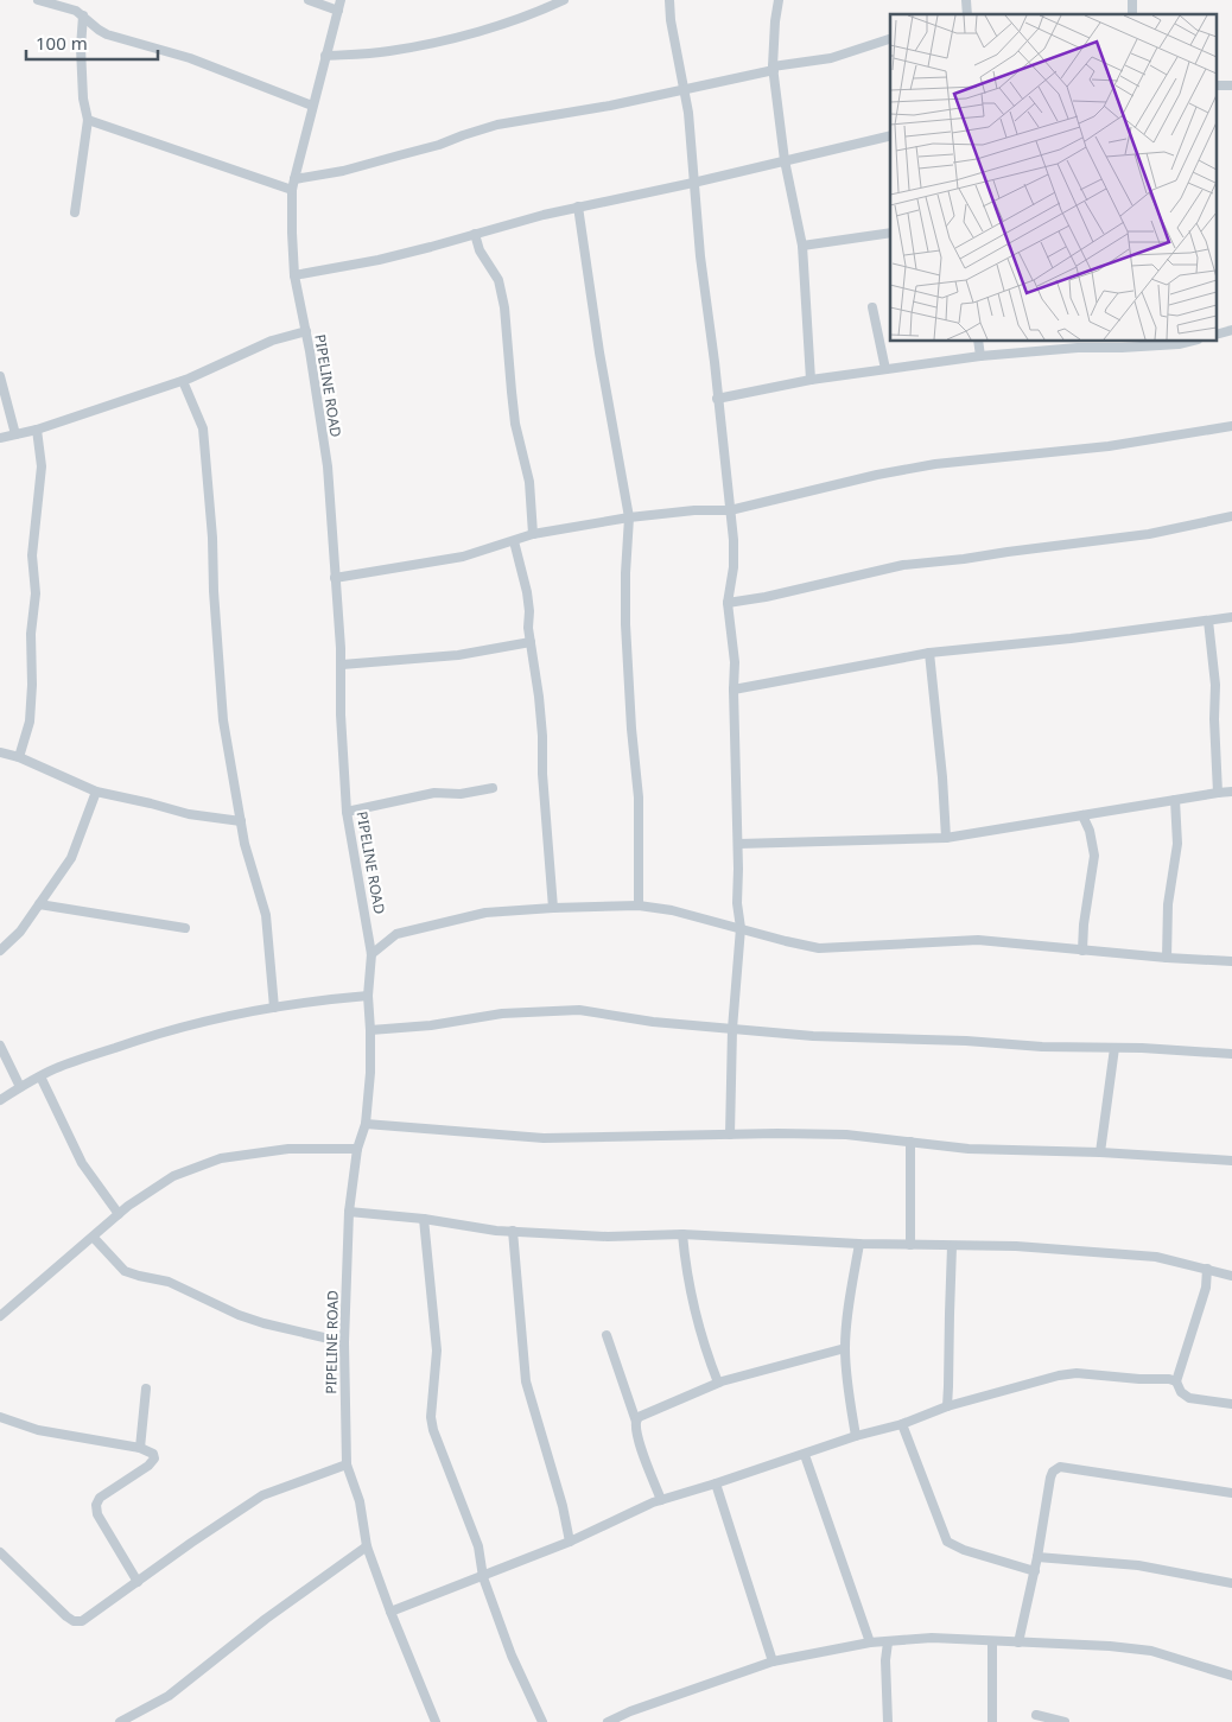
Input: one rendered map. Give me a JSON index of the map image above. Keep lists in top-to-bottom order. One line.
{"streets":{"street":["PIPELINE ROAD"]},"scale_bar":"100 m"}
